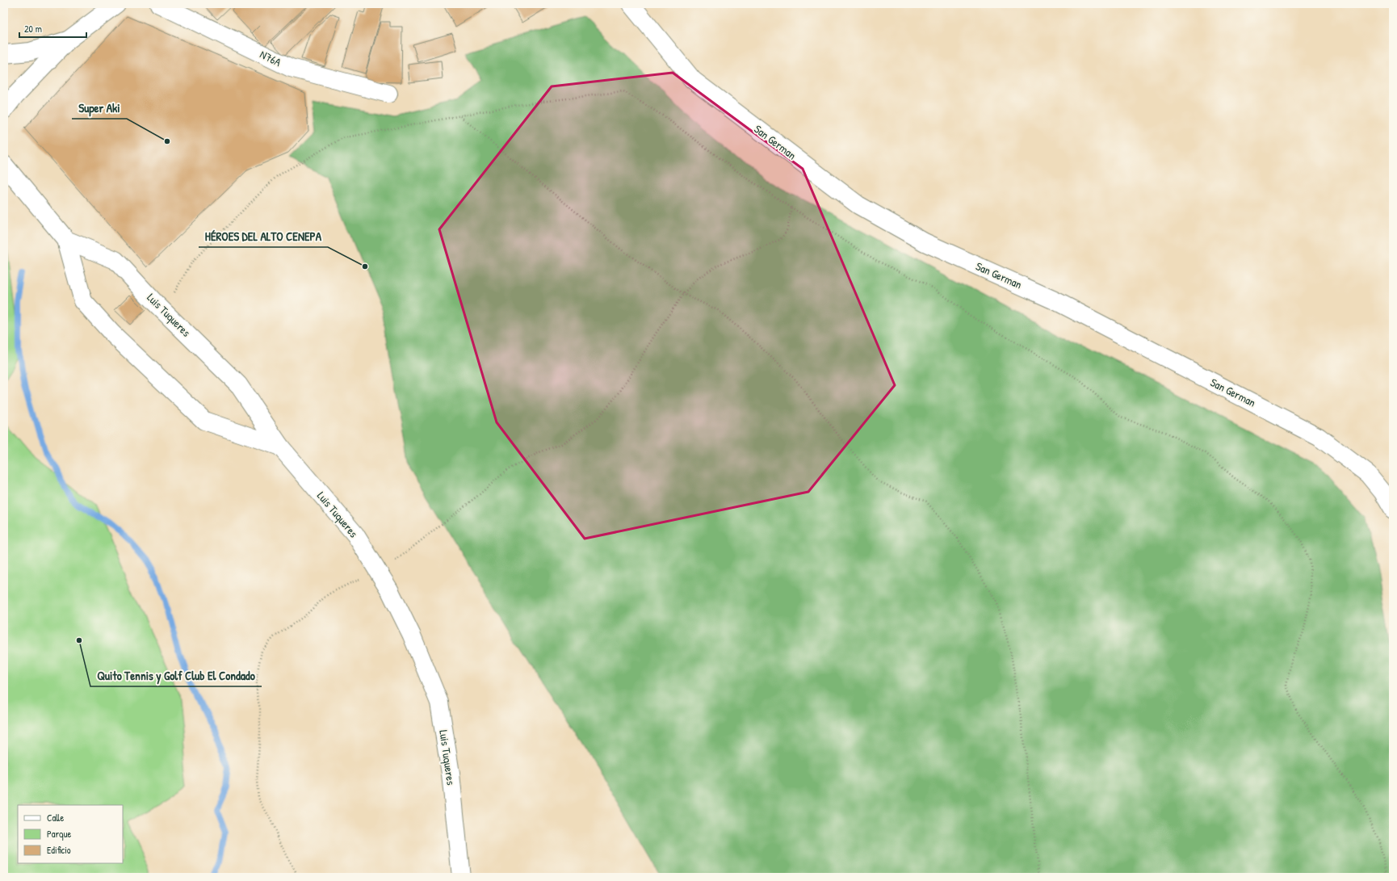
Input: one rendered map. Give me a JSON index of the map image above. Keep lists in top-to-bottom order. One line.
{"streets":{"main road":["N76A","San German","Luis Tuqueres"]},"places":["Super Aki","HÉROES DEL ALTO CENEPA","Quito Tennis y Golf Club El Condado"],"legend":["Calle","Parque","Edificio"],"scale_bar":"20 m"}
